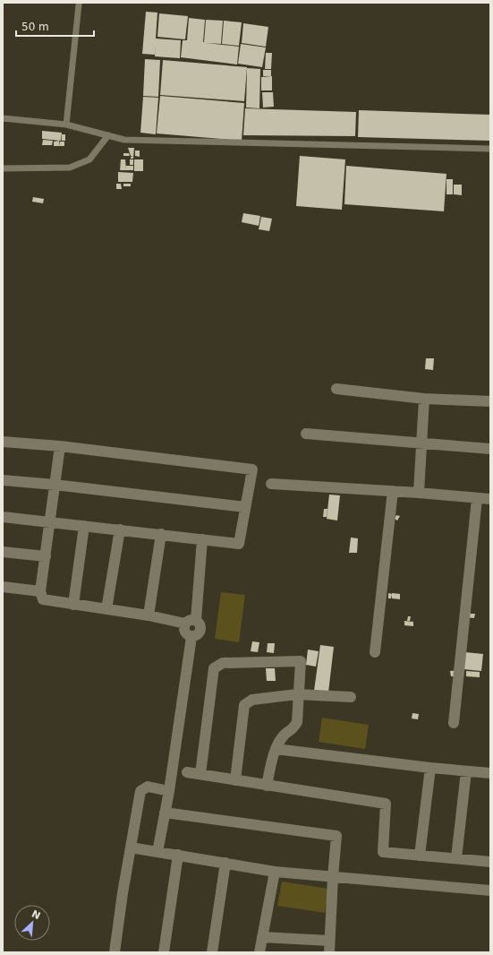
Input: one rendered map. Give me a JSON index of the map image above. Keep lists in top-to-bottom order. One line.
{"scale_bar":"50 m","north":"top right"}
